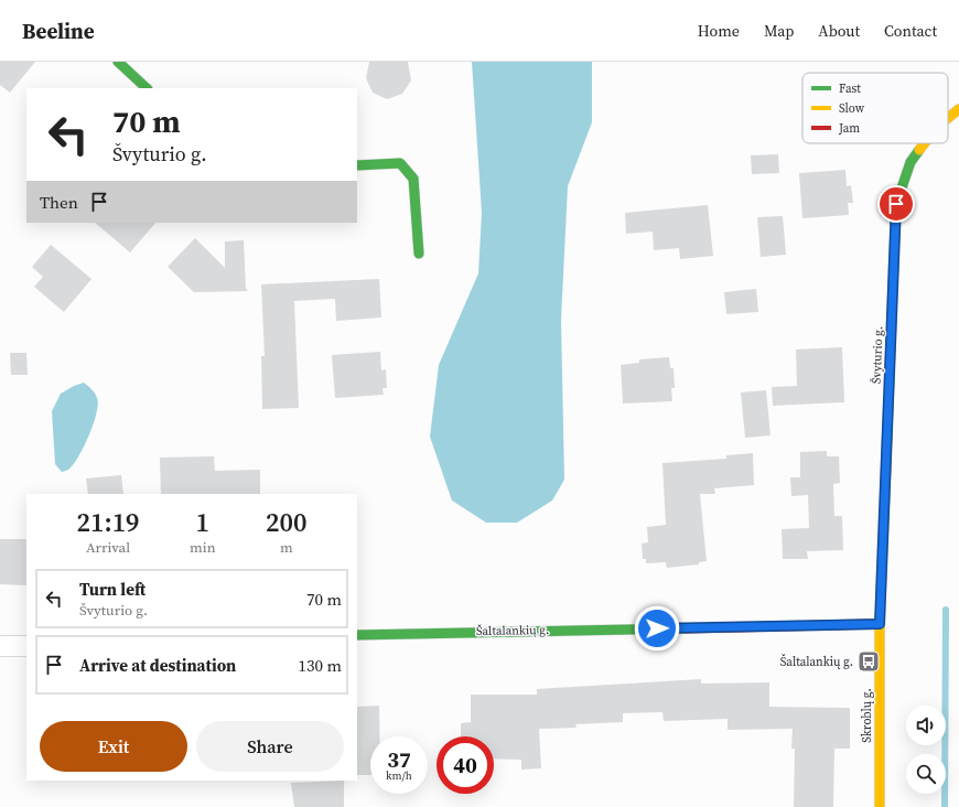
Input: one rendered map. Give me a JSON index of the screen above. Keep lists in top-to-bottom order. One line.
{"streets":{"street":["Švyturio g.","Šaltalankių g.","Skroblų g."]},"crossings":[["Švyturio g.","Šaltalankių g."],["Švyturio g.","Skroblų g."],["Šaltalankių g.","Skroblų g."]],"places":{"bus stop":["Šaltalankių g."]},"legend":["Fast","Slow","Jam"],"page":{"header":"Beeline","nav":["Home","Map","About","Contact"],"turn":["70 m","Švyturio g."],"then":"Then","eta":["21:19","Arrival","1","min","200","m"],"list":[{"name":"Turn left","note":"Švyturio g.","value":"70 m"},{"name":"Arrive at destination","value":"130 m"}],"buttons":["Exit","Share"],"speed":"37 km/h","limit":"40"}}
